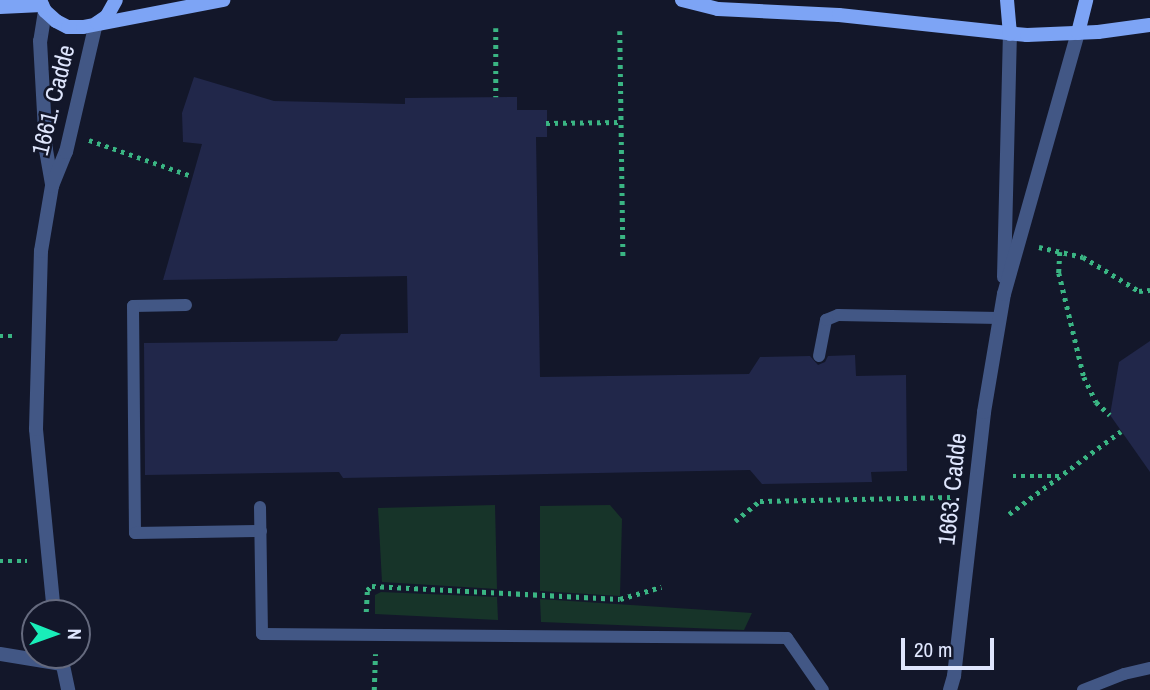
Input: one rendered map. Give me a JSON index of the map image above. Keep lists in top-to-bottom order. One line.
{"streets":{"street":["1661. Cadde","1663. Cadde"]},"scale_bar":"20 m","north":"right"}
